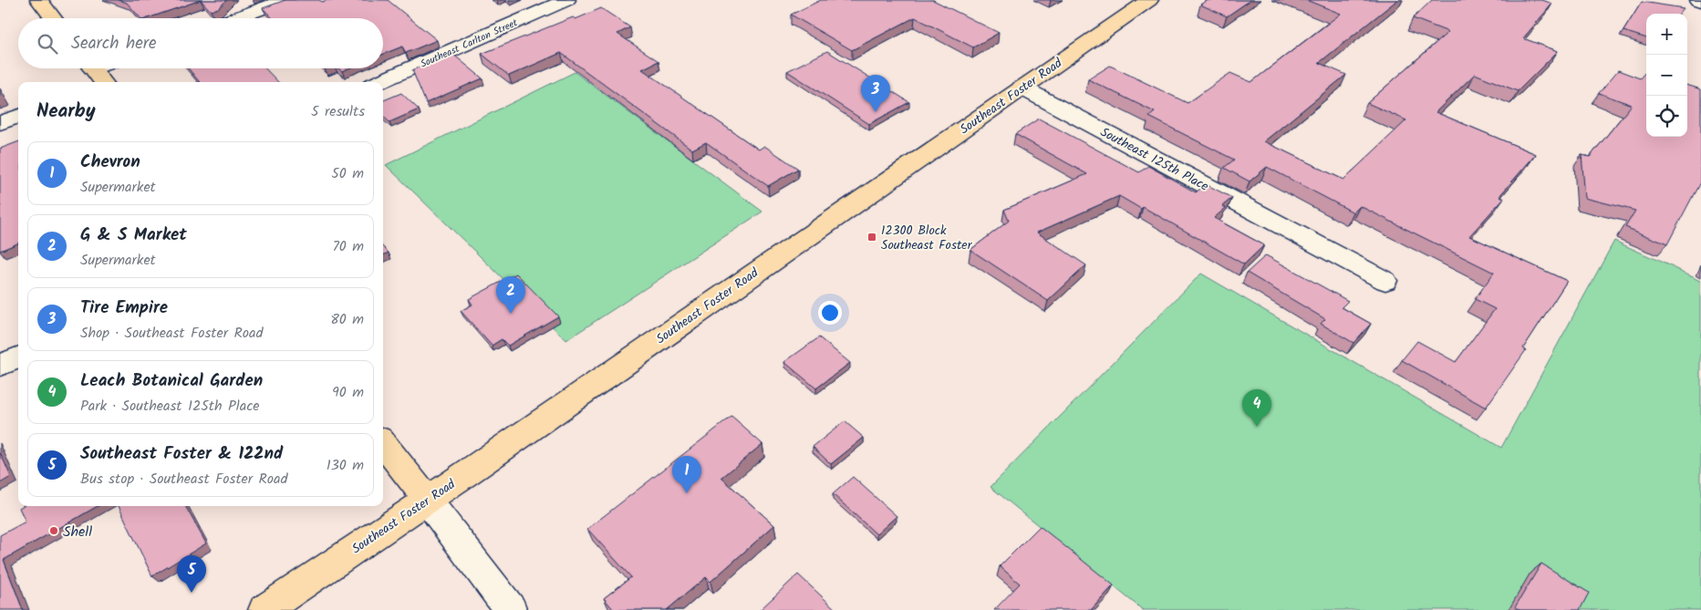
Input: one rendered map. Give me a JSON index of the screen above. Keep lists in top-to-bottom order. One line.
{"streets":{"main road":["Southeast Foster Road"],"street":["Southeast Carlton Street","Southeast 125th Place"]},"crossings":[["Southeast Foster Road","Southeast 125th Place"]],"places":{"transit":["12300 Block Southeast Foster"],"other":["Shell"]},"page":{"map_buttons":["+","−"],"search":"Search here","pins":["3","2","4","1","5"],"heading":["Nearby","5 results"],"list":[{"mark":"1","name":"Chevron","note":"Supermarket","value":"50 m"},{"mark":"2","name":"G & S Market","note":"Supermarket","value":"70 m"},{"mark":"3","name":"Tire Empire","note":"Shop · Southeast Foster Road","value":"80 m"},{"mark":"4","name":"Leach Botanical Garden","note":"Park · Southeast 125th Place","value":"90 m"},{"mark":"5","name":"Southeast Foster & 122nd","note":"Bus stop · Southeast Foster Road","value":"130 m"}]}}
